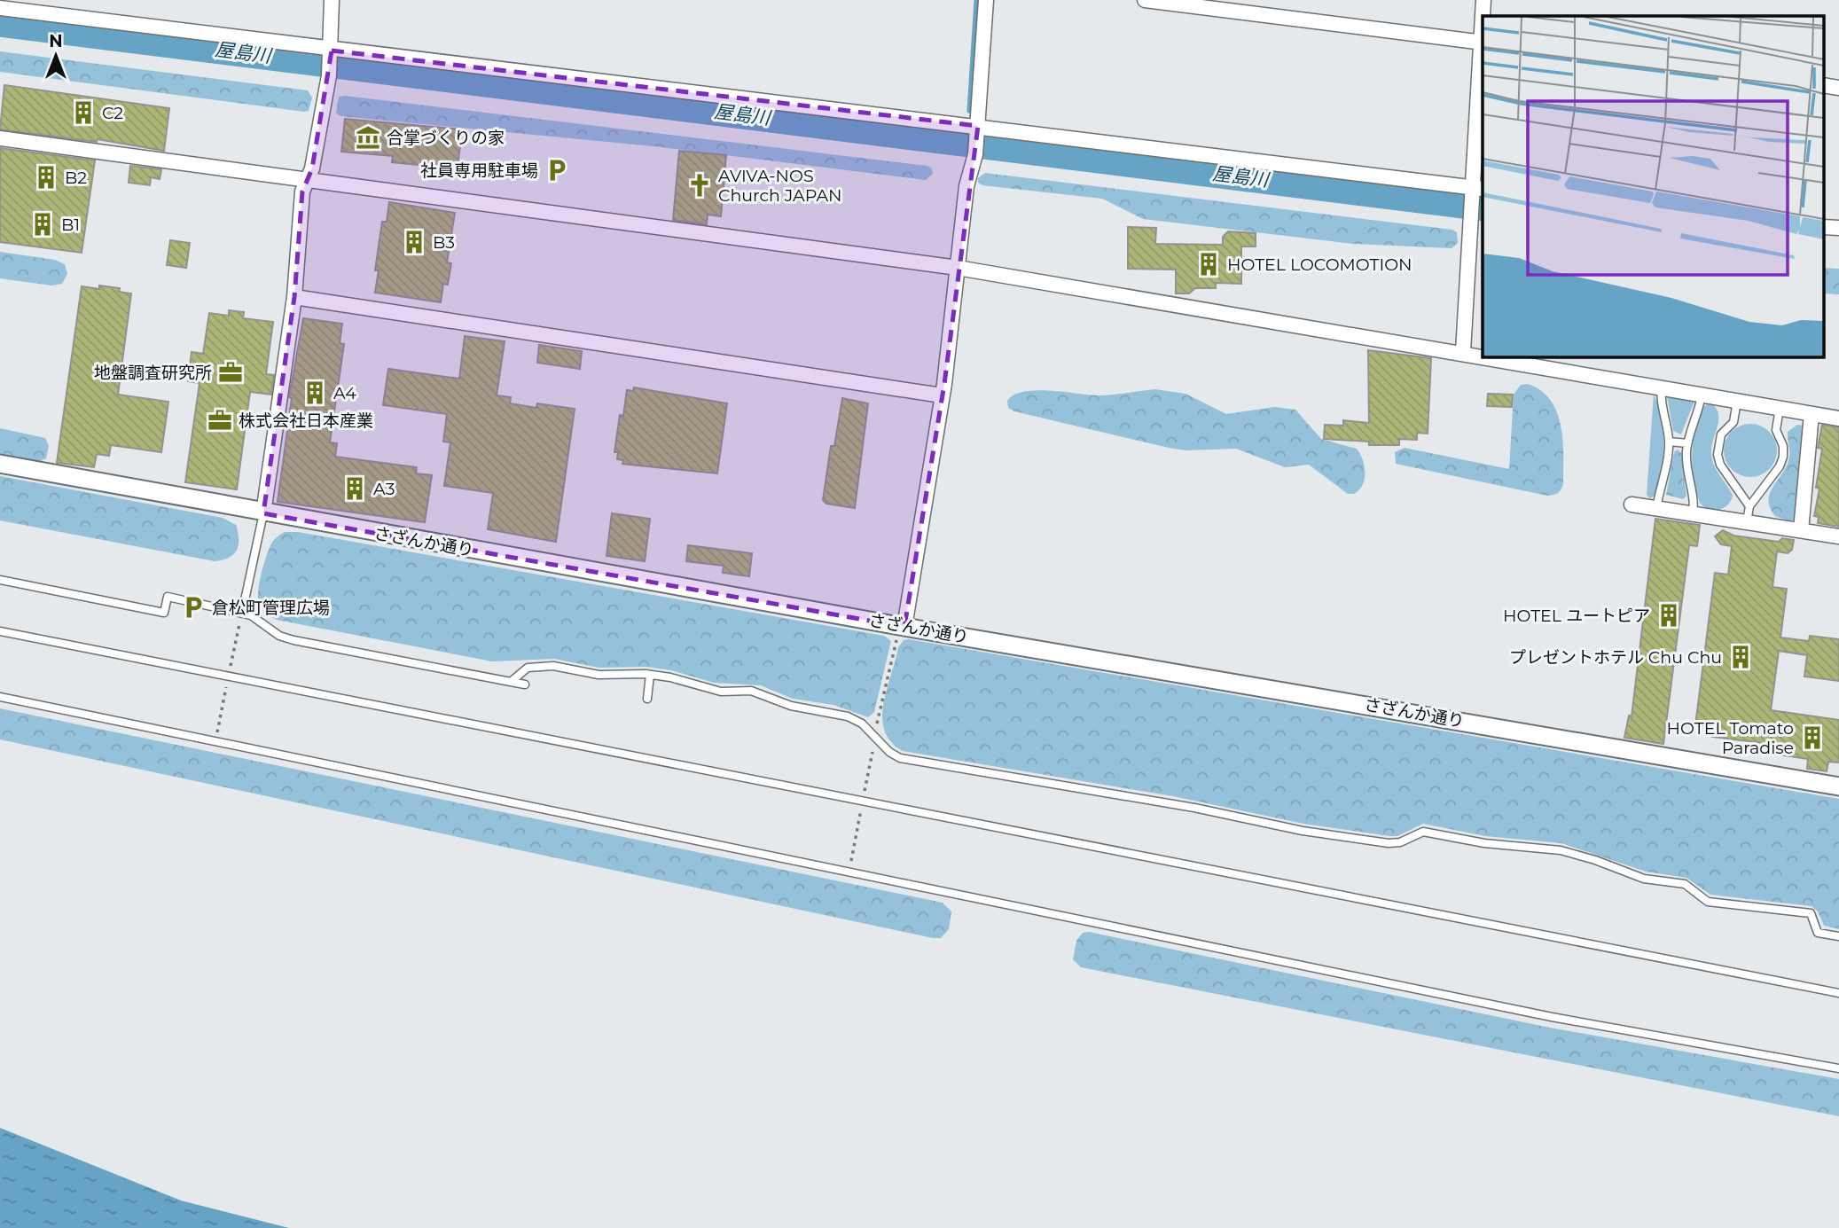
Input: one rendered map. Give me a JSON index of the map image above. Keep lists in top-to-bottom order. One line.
{"streets":{"street":["さざんか通り"]},"water":["屋島川"],"places":{"building":["C2","B2","B1","B3","HOTEL LOCOMOTION","A4","A3","HOTEL ユートピア","プレゼントホテル Chu Chu","HOTEL Tomato Paradise"],"museum":["合掌づくりの家"],"parking":["社員専用駐車場","倉松町管理広場"],"church":["AVIVA-NOS Church JAPAN"],"office":["地盤調査研究所","株式会社日本産業"]},"north":"top"}
